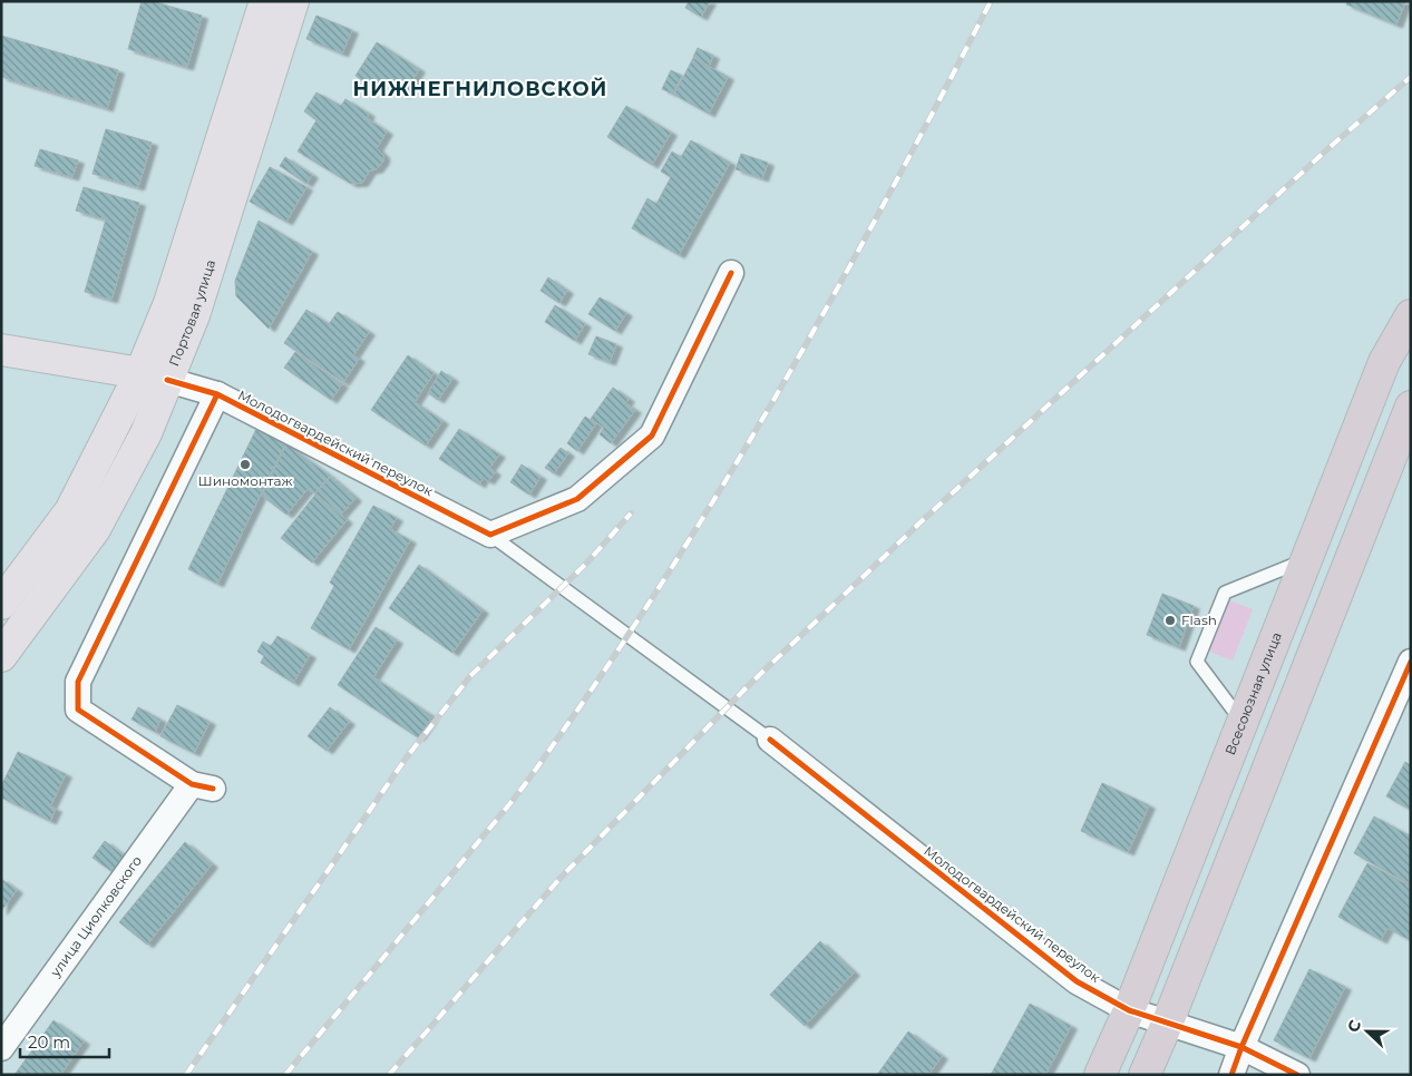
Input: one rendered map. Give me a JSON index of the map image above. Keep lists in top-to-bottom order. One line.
{"streets":{"highway":["Всесоюзная улица"],"main road":["Портовая улица","Молодогвардейский переулок"],"street":["улица Циолковского"]},"crossings":[["Портовая улица","Молодогвардейский переулок"],["Молодогвардейский переулок","Всесоюзная улица"],["Молодогвардейский переулок","улица Циолковского"]],"districts":["НИЖНЕГНИЛОВСКОЙ"],"places":["Шиномонтаж","Flash"],"scale_bar":"20 m","north":"left"}
